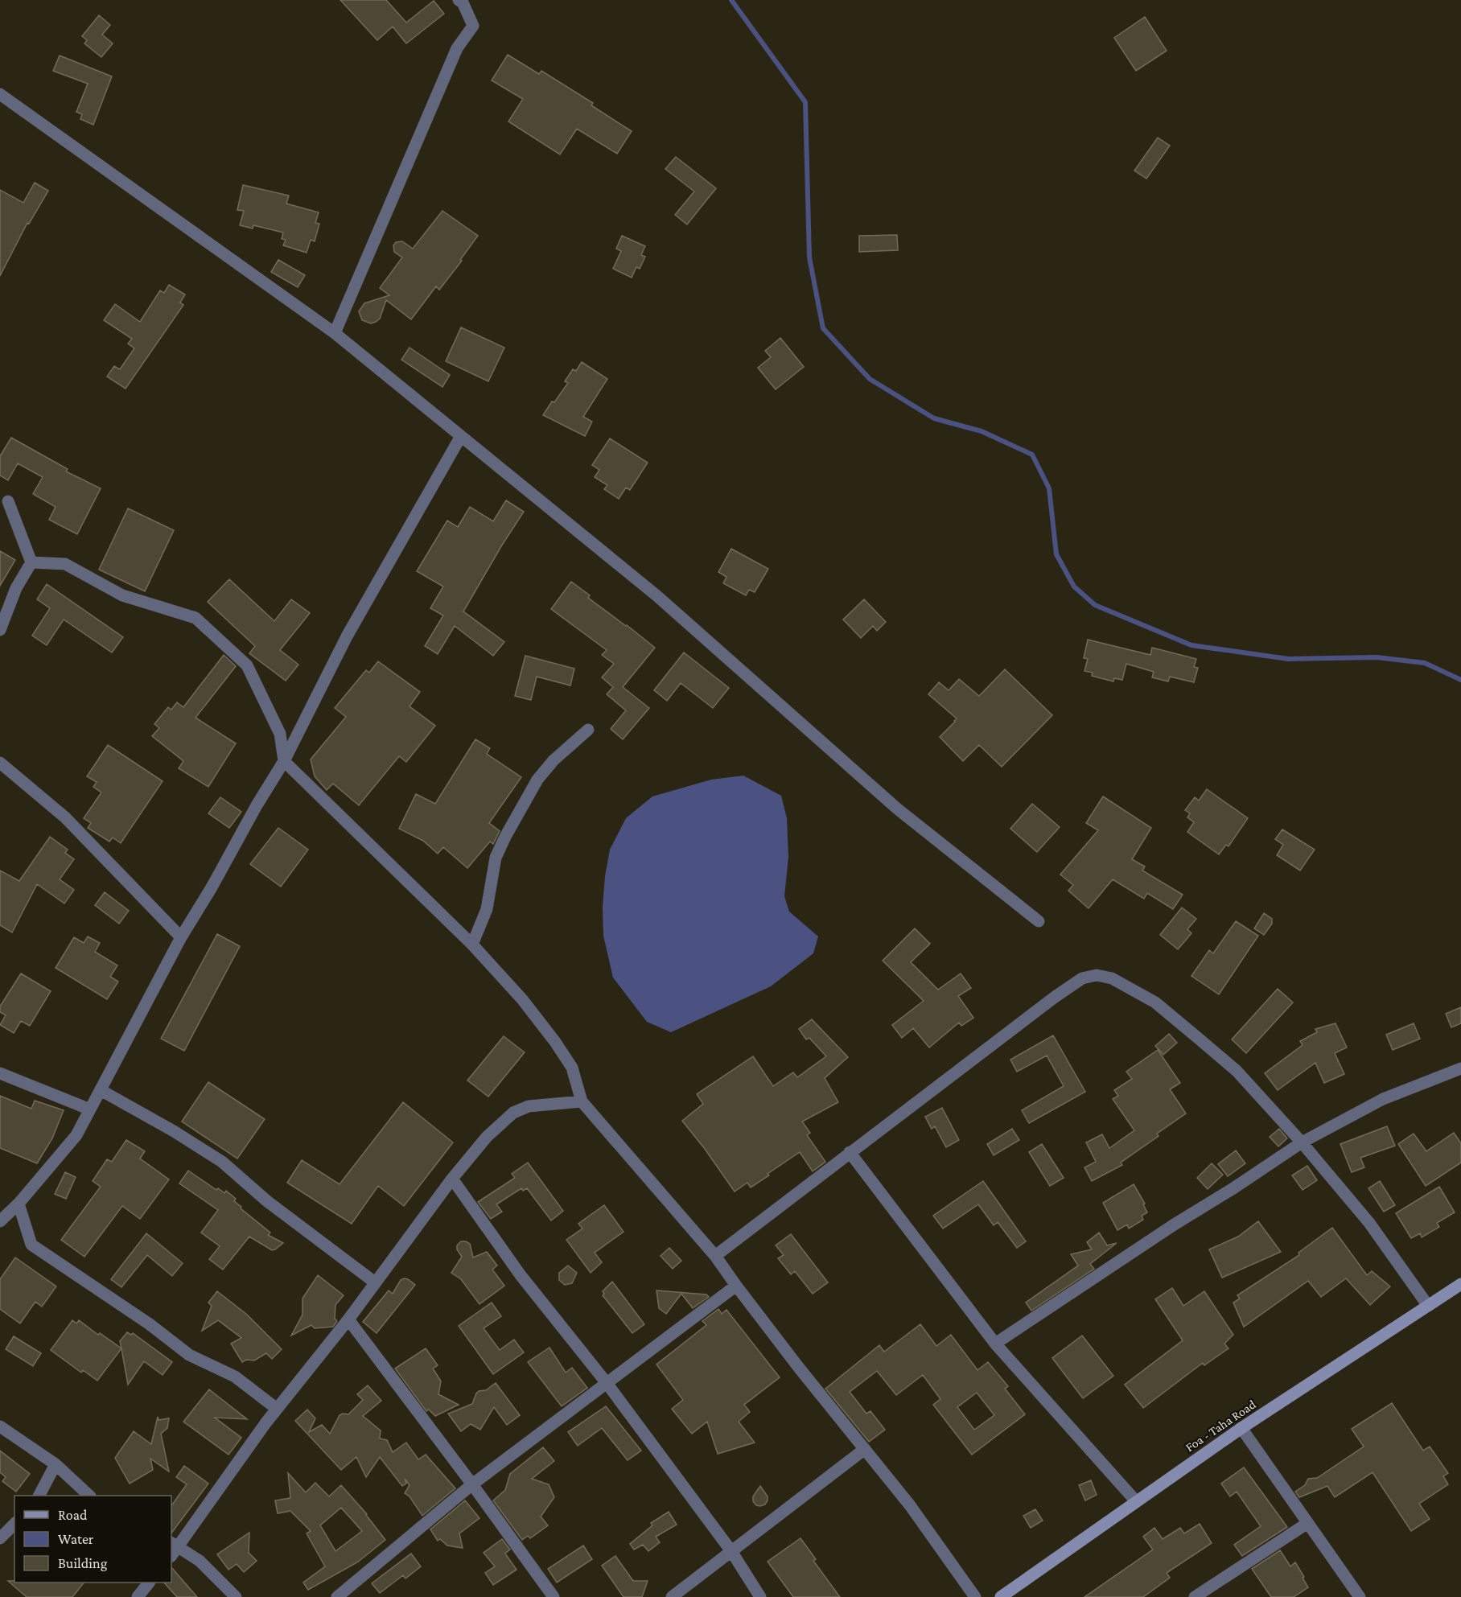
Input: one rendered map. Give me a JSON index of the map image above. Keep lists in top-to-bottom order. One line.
{"streets":{"street":["Foa - Taha Road"]},"legend":["Road","Water","Building"]}
